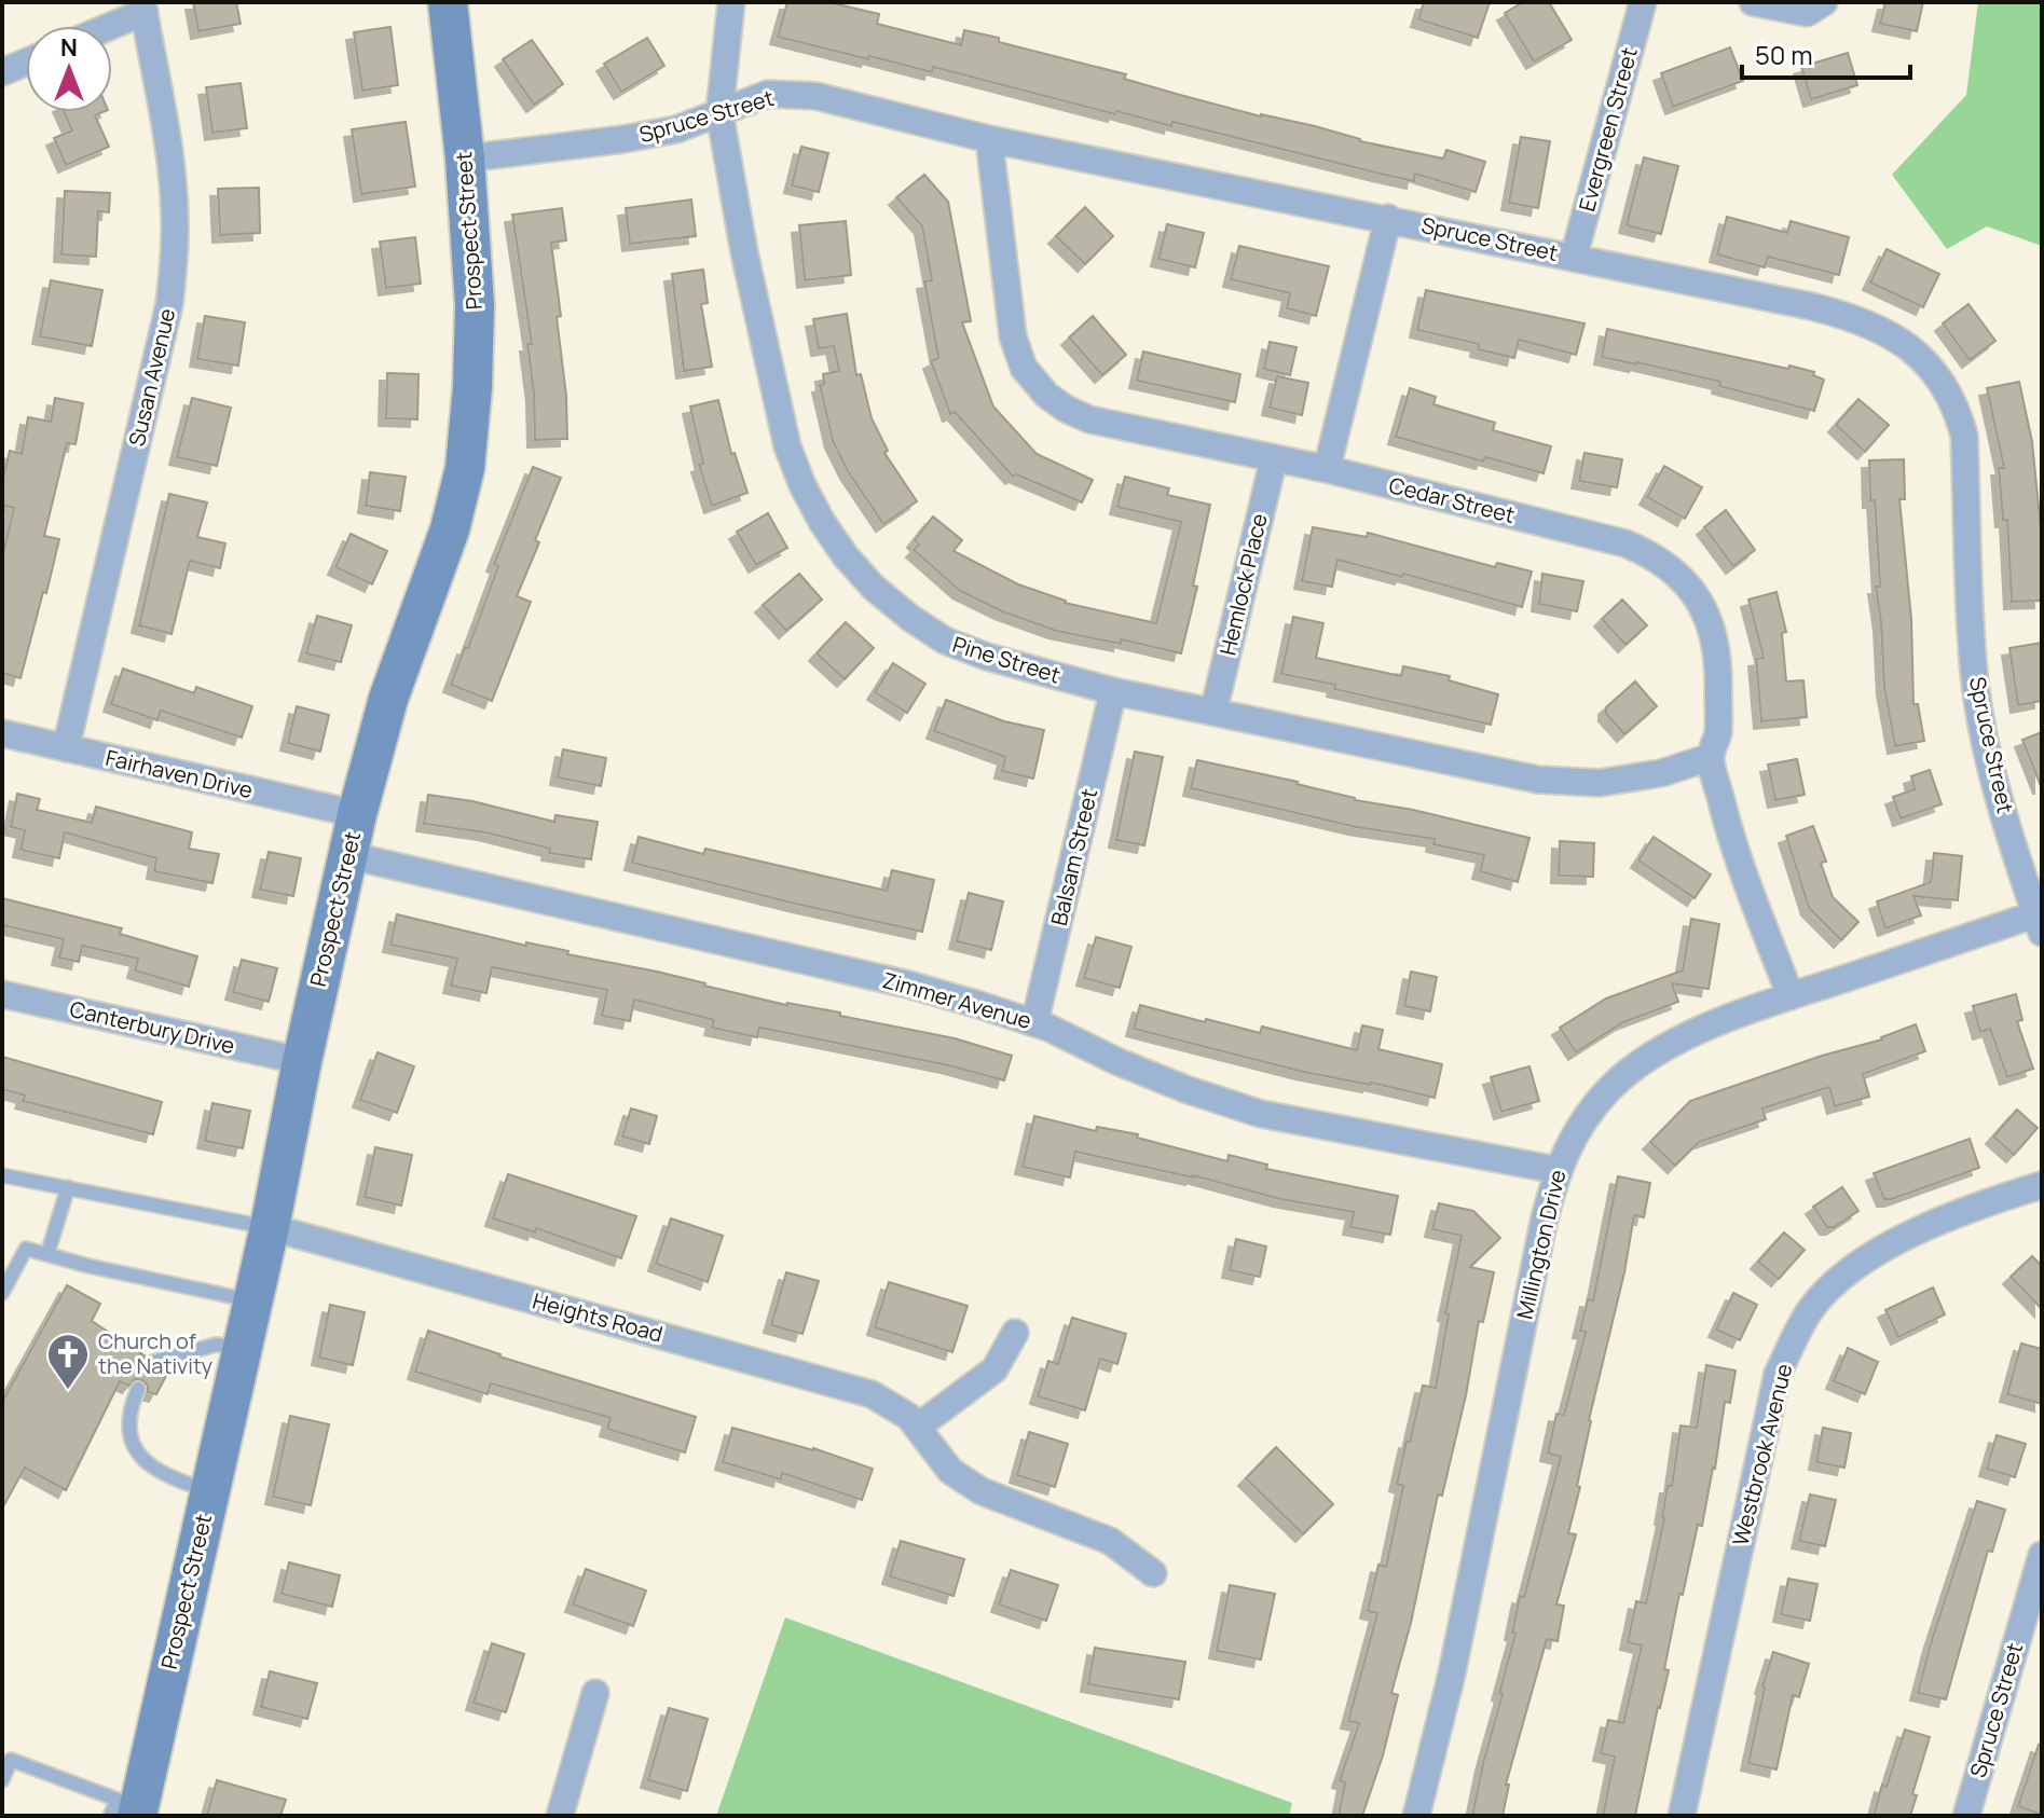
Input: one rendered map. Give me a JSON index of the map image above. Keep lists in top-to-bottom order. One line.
{"streets":{"main road":["Prospect Street"],"street":["Spruce Street","Evergreen Street","Susan Avenue","Cedar Street","Hemlock Place","Pine Street","Fairhaven Drive","Balsam Street","Zimmer Avenue","Canterbury Drive","Millington Drive","Heights Road","Westbrook Avenue"]},"crossings":[["Spruce Street","Evergreen Street"],["Spruce Street","Prospect Street"],["Spruce Street","Cedar Street"],["Spruce Street","Pine Street"],["Spruce Street","Millington Drive"],["Prospect Street","Fairhaven Drive"],["Prospect Street","Zimmer Avenue"],["Prospect Street","Canterbury Drive"],["Prospect Street","Heights Road"],["Susan Avenue","Fairhaven Drive"],["Cedar Street","Hemlock Place"],["Cedar Street","Pine Street"],["Cedar Street","Millington Drive"],["Hemlock Place","Pine Street"],["Pine Street","Balsam Street"],["Balsam Street","Zimmer Avenue"],["Zimmer Avenue","Millington Drive"]],"places":{"church":["Church of the Nativity"]},"scale_bar":"50 m","north":"top"}
